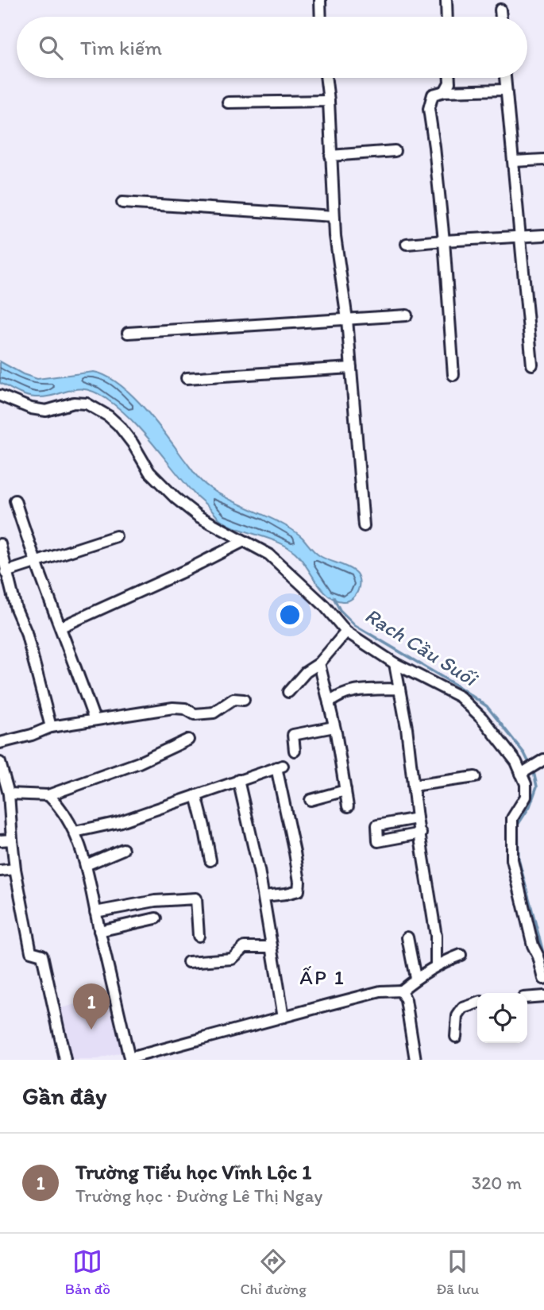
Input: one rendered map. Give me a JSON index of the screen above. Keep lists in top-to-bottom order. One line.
{"districts":["ẤP 1"],"water":["Rạch Cầu Suối"],"page":{"search":"Tìm kiếm","pins":"1","heading":"Gần đây","list":[{"mark":"1","name":"Trường Tiểu học Vĩnh Lộc 1","note":"Trường học · Đường Lê Thị Ngay","value":"320 m"}],"nav":["Bản đồ","Chỉ đường","Đã lưu"]}}
